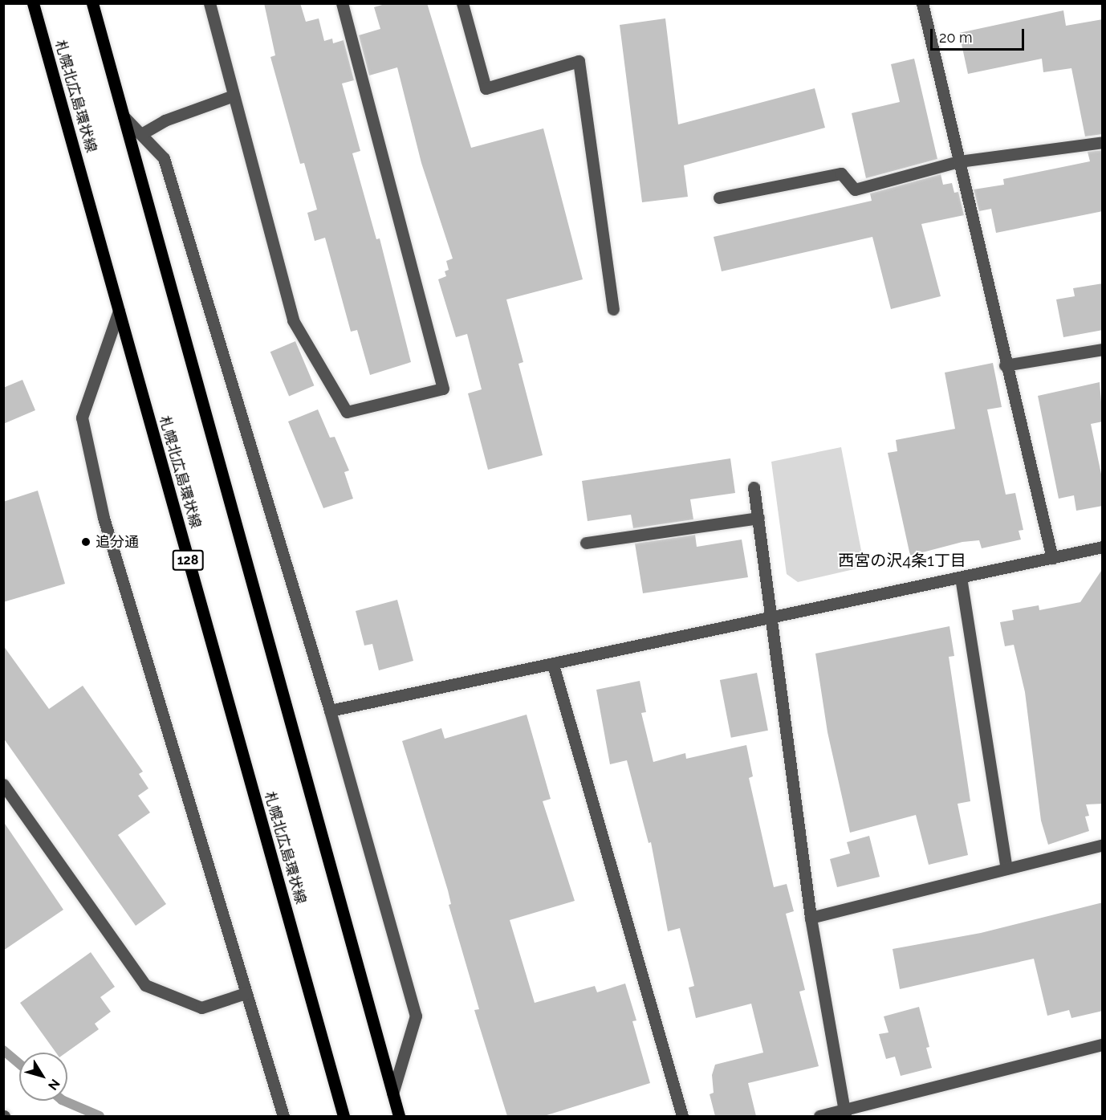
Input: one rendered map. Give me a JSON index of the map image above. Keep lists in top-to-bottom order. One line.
{"streets":{"main road":["札幌北広島環状線","128"]},"districts":["西宮の沢4条1丁目"],"places":["追分通"],"scale_bar":"20 m","north":"bottom right"}
